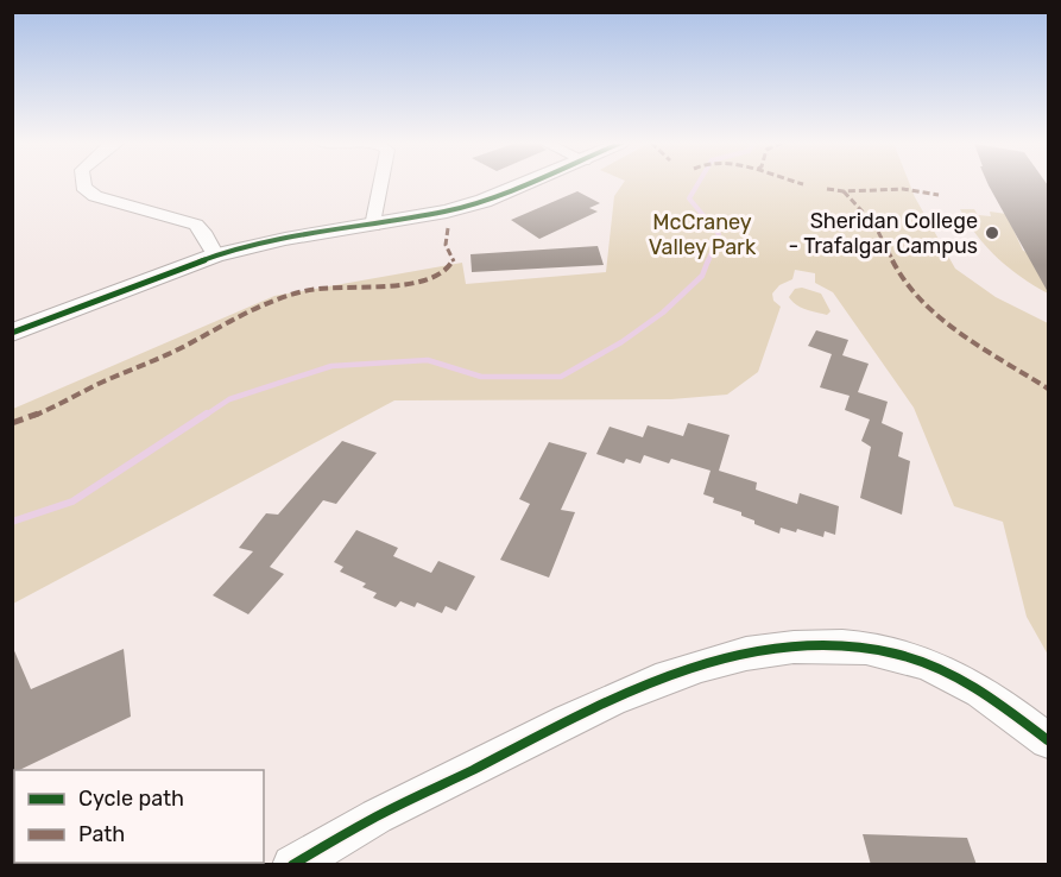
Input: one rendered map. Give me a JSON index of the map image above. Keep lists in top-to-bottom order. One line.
{"parks":["McCraney Valley Park"],"places":["Sheridan College - Trafalgar Campus"],"legend":["Cycle path","Path"]}
